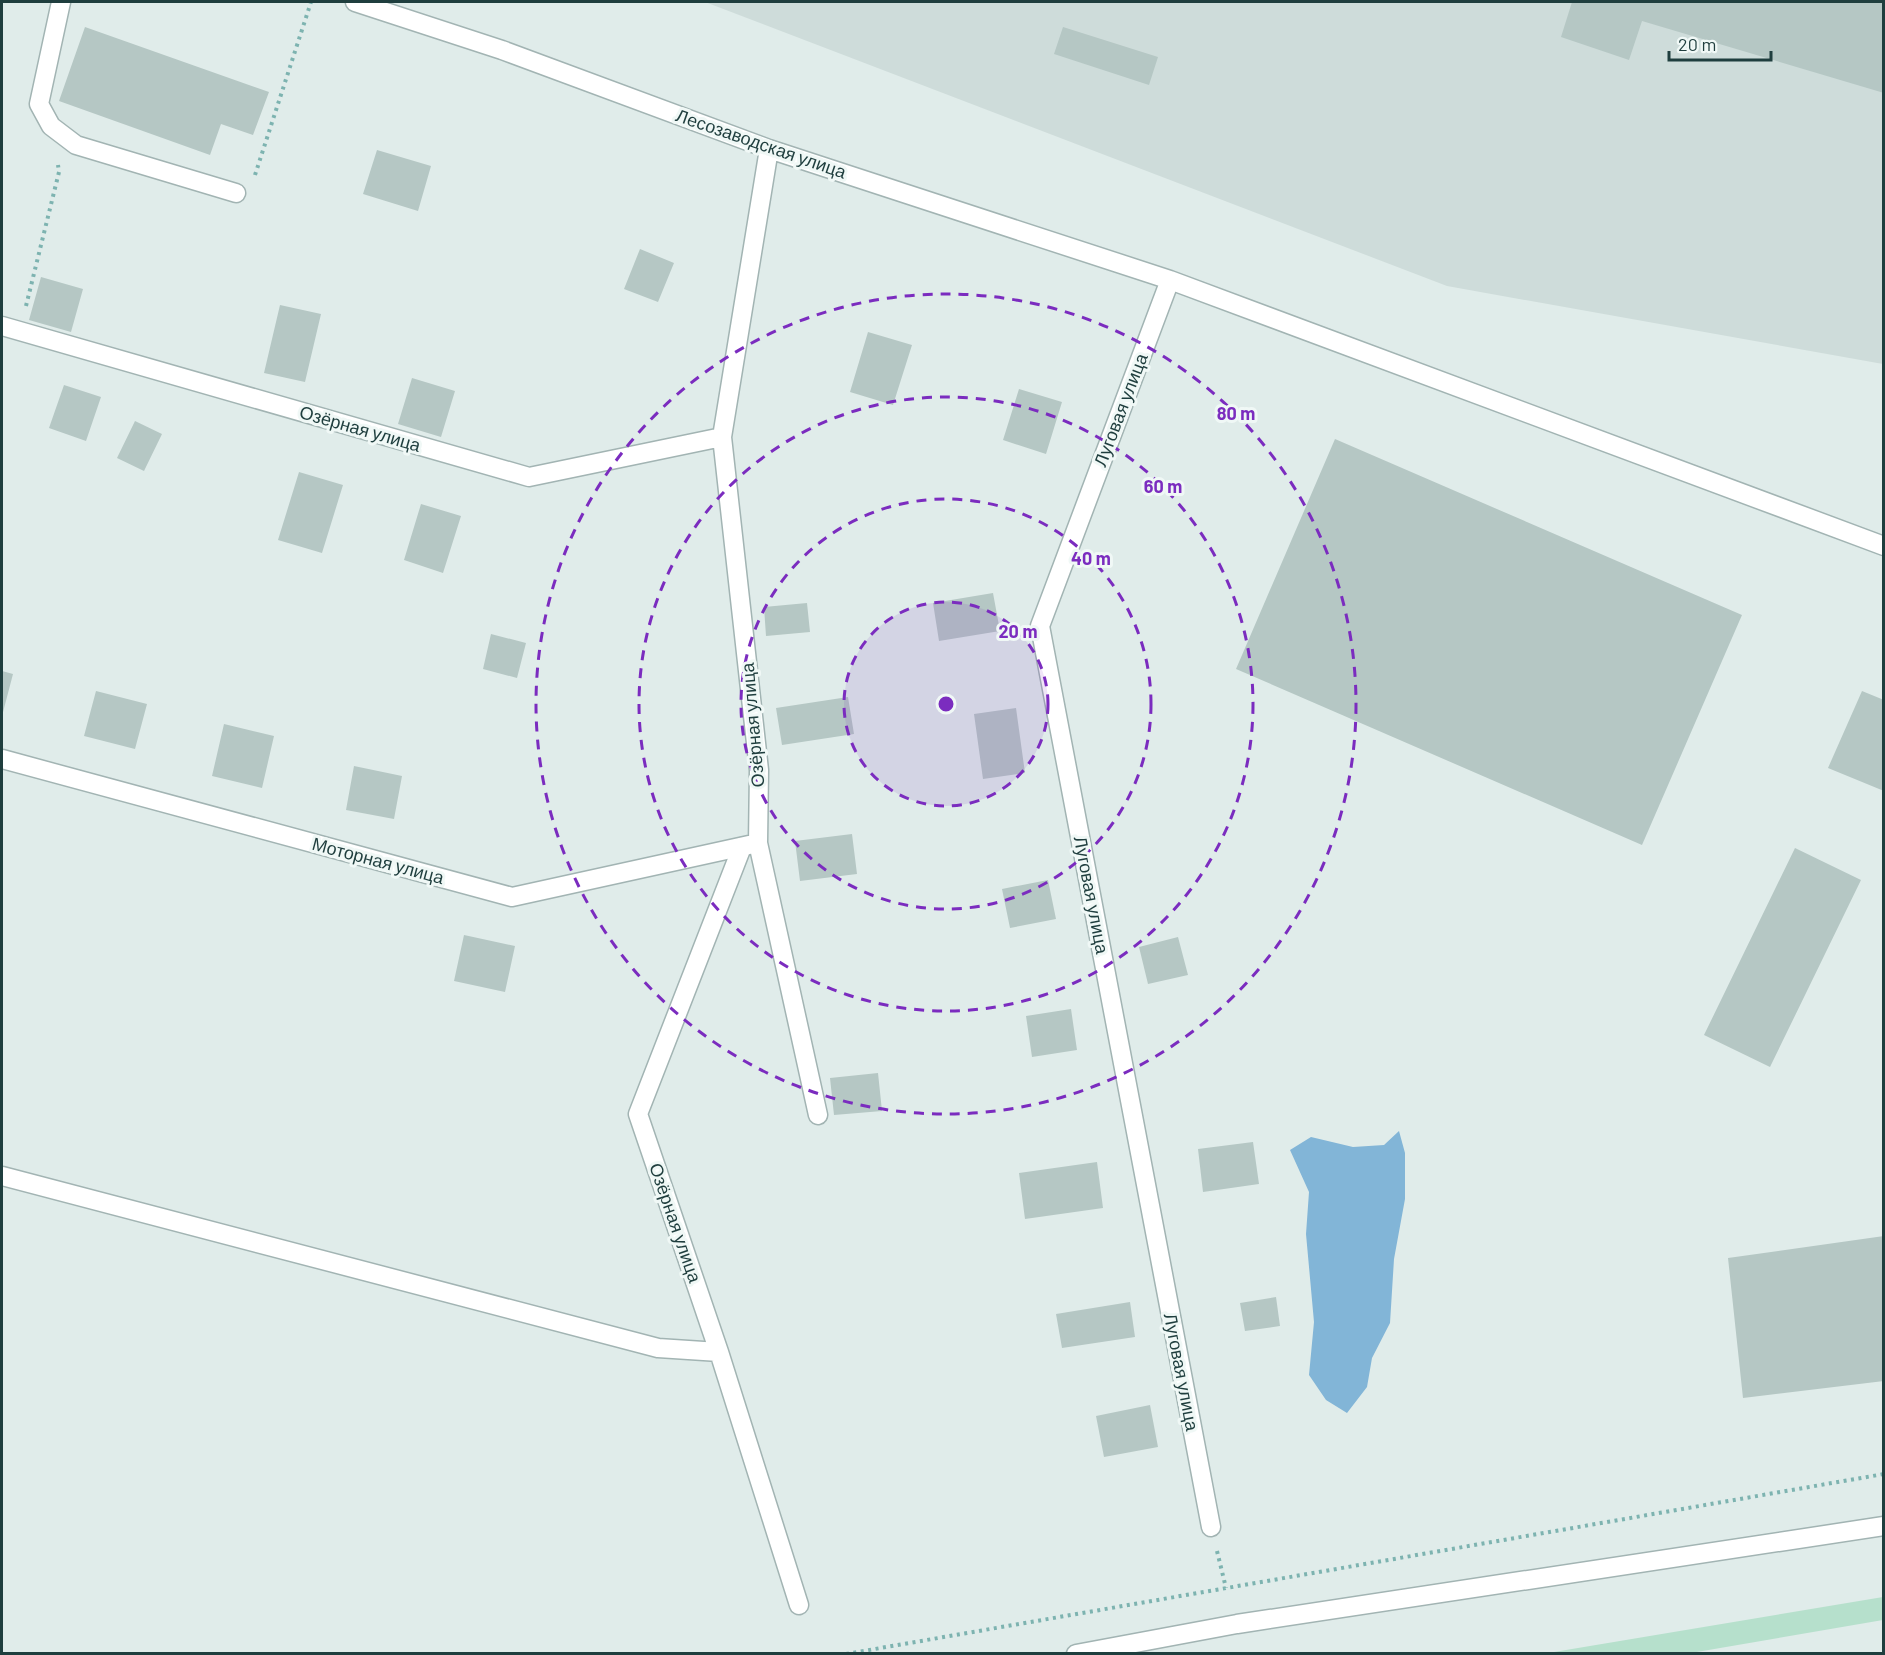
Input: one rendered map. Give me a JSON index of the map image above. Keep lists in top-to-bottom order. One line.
{"streets":{"street":["Лесозаводская улица","Луговая улица","Озёрная улица","Моторная улица"]},"crossings":[["Лесозаводская улица","Луговая улица"],["Лесозаводская улица","Озёрная улица"],["Озёрная улица","Моторная улица"]],"scale_bar":"20 m","rings":["80 m","60 m","40 m","20 m"]}
